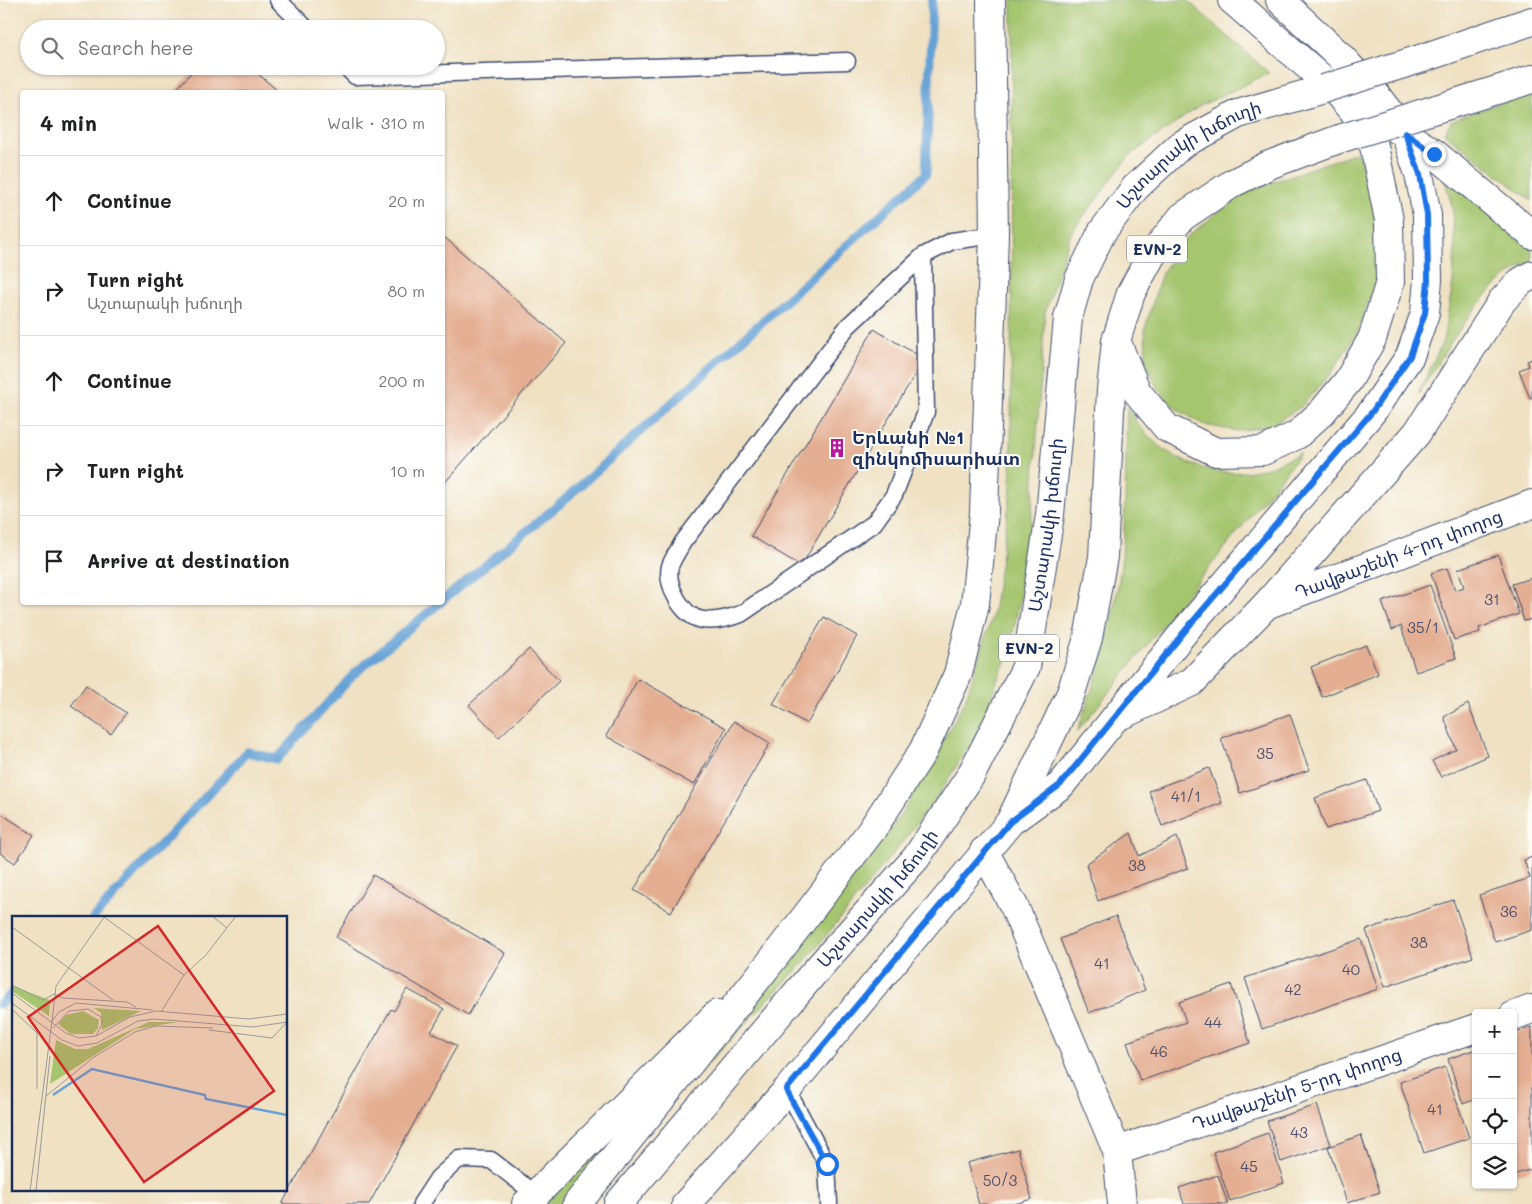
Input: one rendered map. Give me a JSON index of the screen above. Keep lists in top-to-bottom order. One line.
{"streets":{"main road":["Աշտարակի խճուղի","EVN-2","Դավթաշենի 4-րդ փողոց","Դավթաշենի 5-րդ փողոց"]},"places":{"building":["Երևանի №1 զինկոմիսարիատ"]},"house_numbers":["31","35/1","35","41/1","38","36","38","41","40","42","44","46","41","43","45","50/3"],"page":{"search":"Search here","heading":["4 min","Walk · 310 m"],"list":[["Continue","20 m"],["Turn right","Աշտարակի խճուղի","80 m"],["Continue","200 m"],["Turn right","10 m"],"Arrive at destination"],"map_buttons":["+","−"]}}
